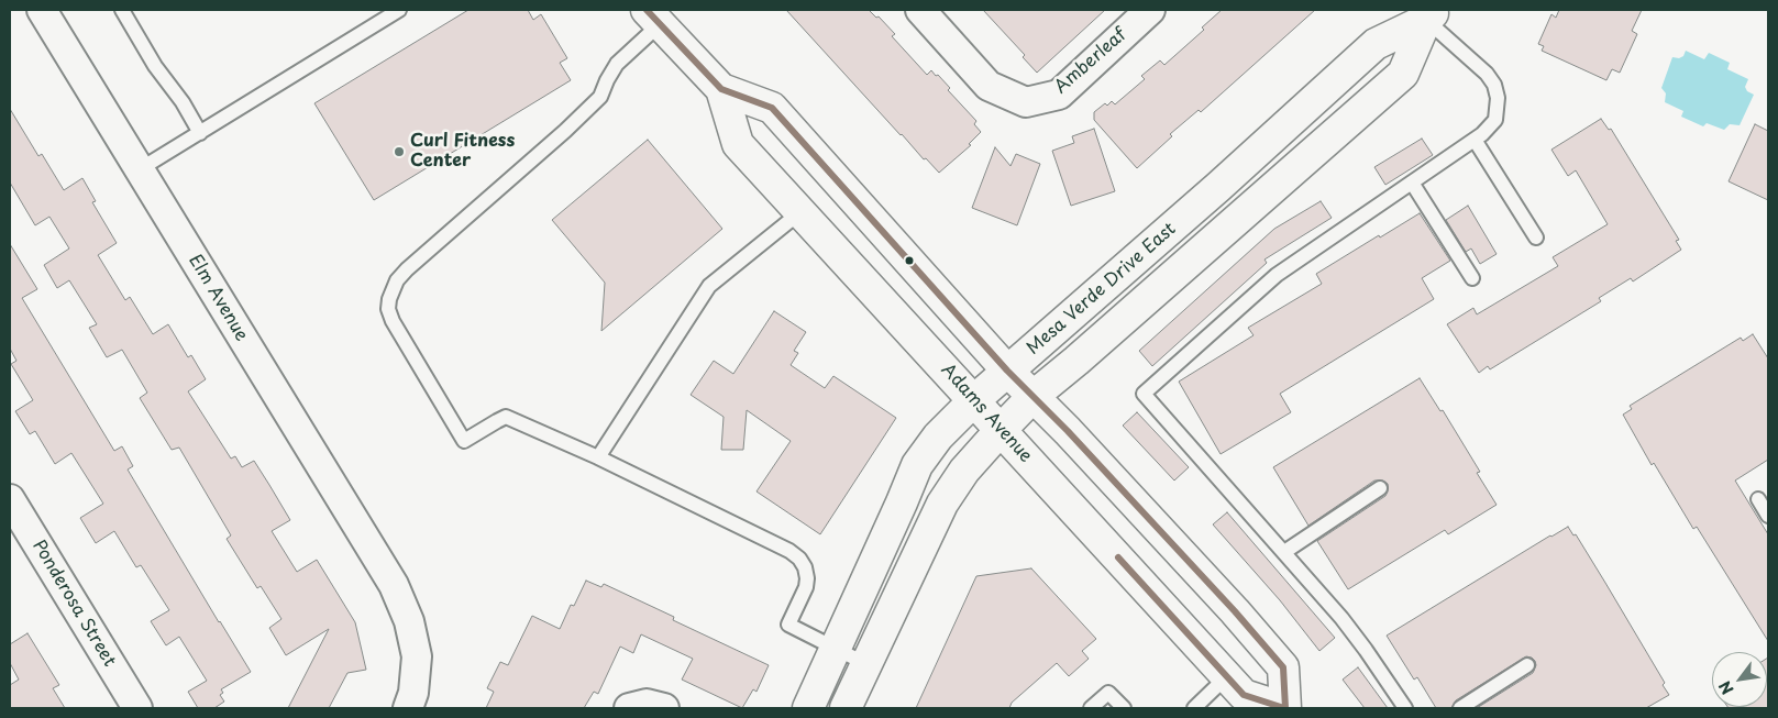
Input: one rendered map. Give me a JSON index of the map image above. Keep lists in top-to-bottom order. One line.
{"streets":{"street":["Amberleaf","Mesa Verde Drive East","Elm Avenue","Adams Avenue","Ponderosa Street"]},"crossings":[["Mesa Verde Drive East","Adams Avenue"]],"places":["Curl Fitness Center"],"north":"bottom left"}
